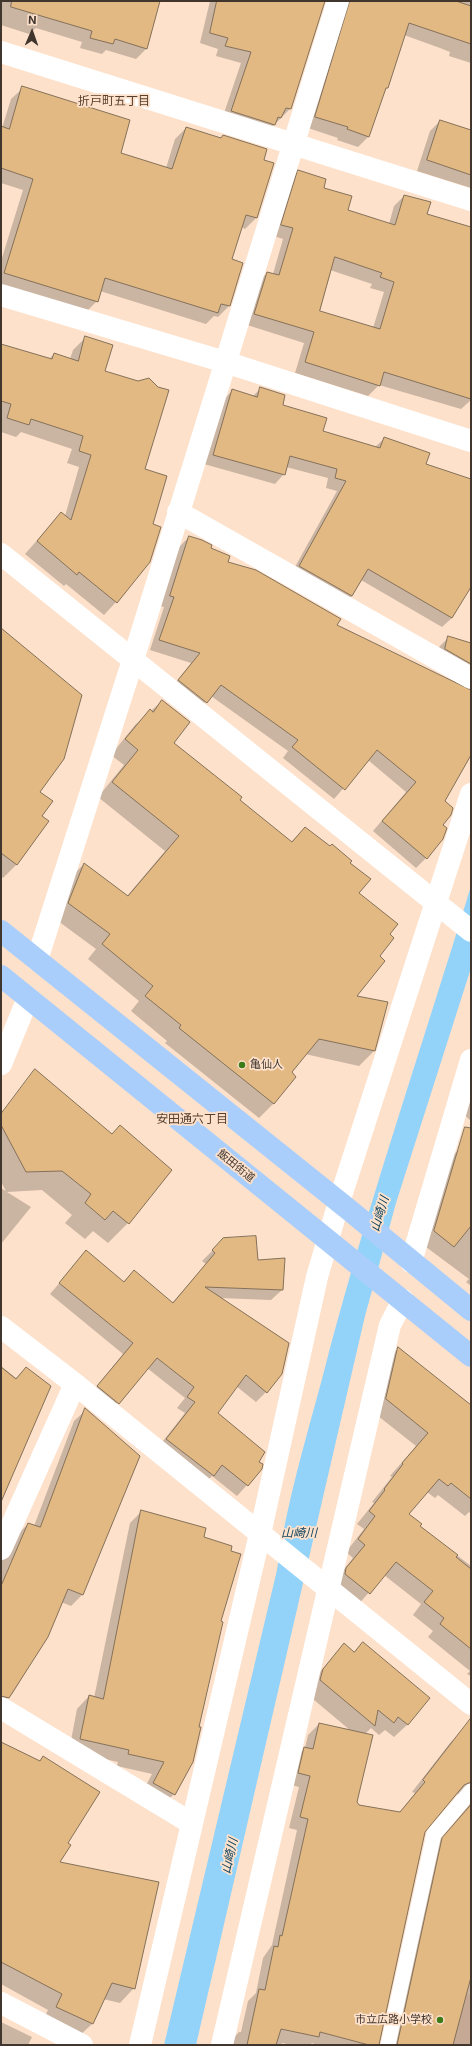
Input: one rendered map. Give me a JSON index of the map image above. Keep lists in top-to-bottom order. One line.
{"streets":{"highway":["飯田街道"]},"districts":["折戸町五丁目","安田通六丁目"],"water":["山崎川"],"places":["亀仙人","市立広路小学校"],"north":"top"}
